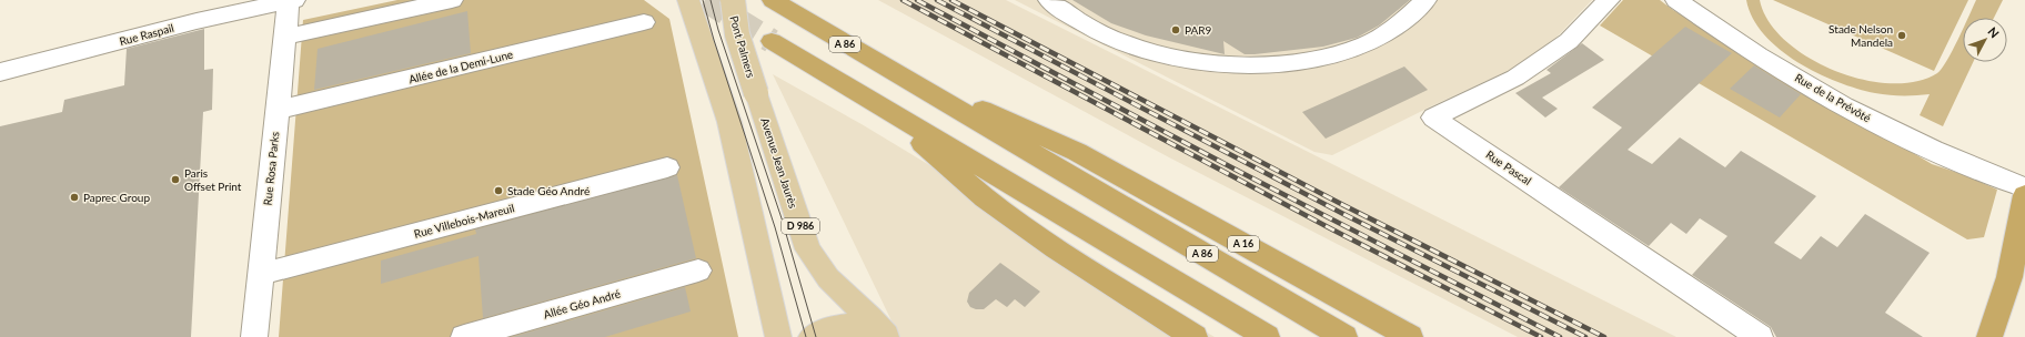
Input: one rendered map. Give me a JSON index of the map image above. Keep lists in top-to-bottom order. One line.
{"streets":{"highway":["A 86","A 16"],"main road":["Pont Palmers","Avenue Jean Jaurès","D 986"],"street":["Rue Raspail","Allée de la Demi-Lune","Rue de la Prévôté","Rue Pascal","Rue Rosa Parks","Rue Villebois-Mareuil","Allée Géo André"]},"crossings":[["Rue Raspail","Rue Rosa Parks"],["A 86","A 16"],["Pont Palmers","Avenue Jean Jaurès"],["Allée de la Demi-Lune","Rue Rosa Parks"],["Rue Rosa Parks","Rue Villebois-Mareuil"]],"places":["PAR9","Stade Nelson Mandela","Paris Offset Print","Stade Géo André","Paprec Group"],"north":"top right"}
